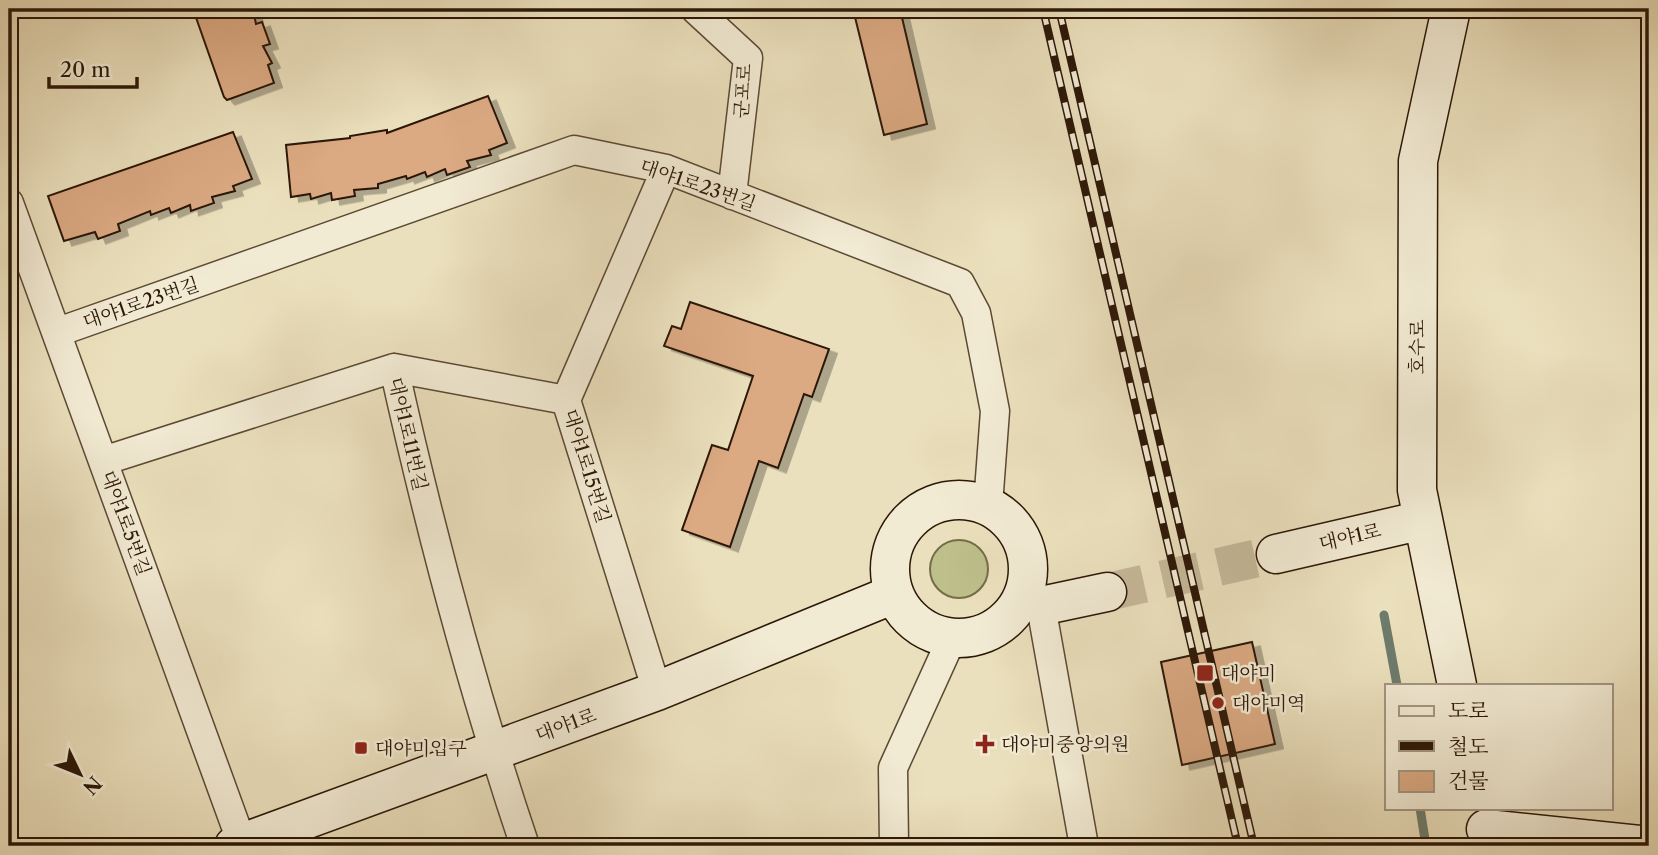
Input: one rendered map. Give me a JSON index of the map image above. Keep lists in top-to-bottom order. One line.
{"streets":{"street":["군포로","대야1로23번길","호수로","대야1로11번길","대야1로15번길","대야1로5번길","대야1로"]},"crossings":[["군포로","대야1로23번길"],["대야1로23번길","대야1로15번길"],["대야1로23번길","대야1로5번길"],["대야1로23번길","대야1로"],["호수로","대야1로"],["대야1로11번길","대야1로5번길"],["대야1로11번길","대야1로"],["대야1로15번길","대야1로"],["대야1로5번길","대야1로"]],"places":{"transit":["대야미","대야미입구"],"other":["대야미역"],"health":["대야미중앙의원"]},"legend":["도로","철도","건물"],"scale_bar":"20 m","north":"bottom right"}
